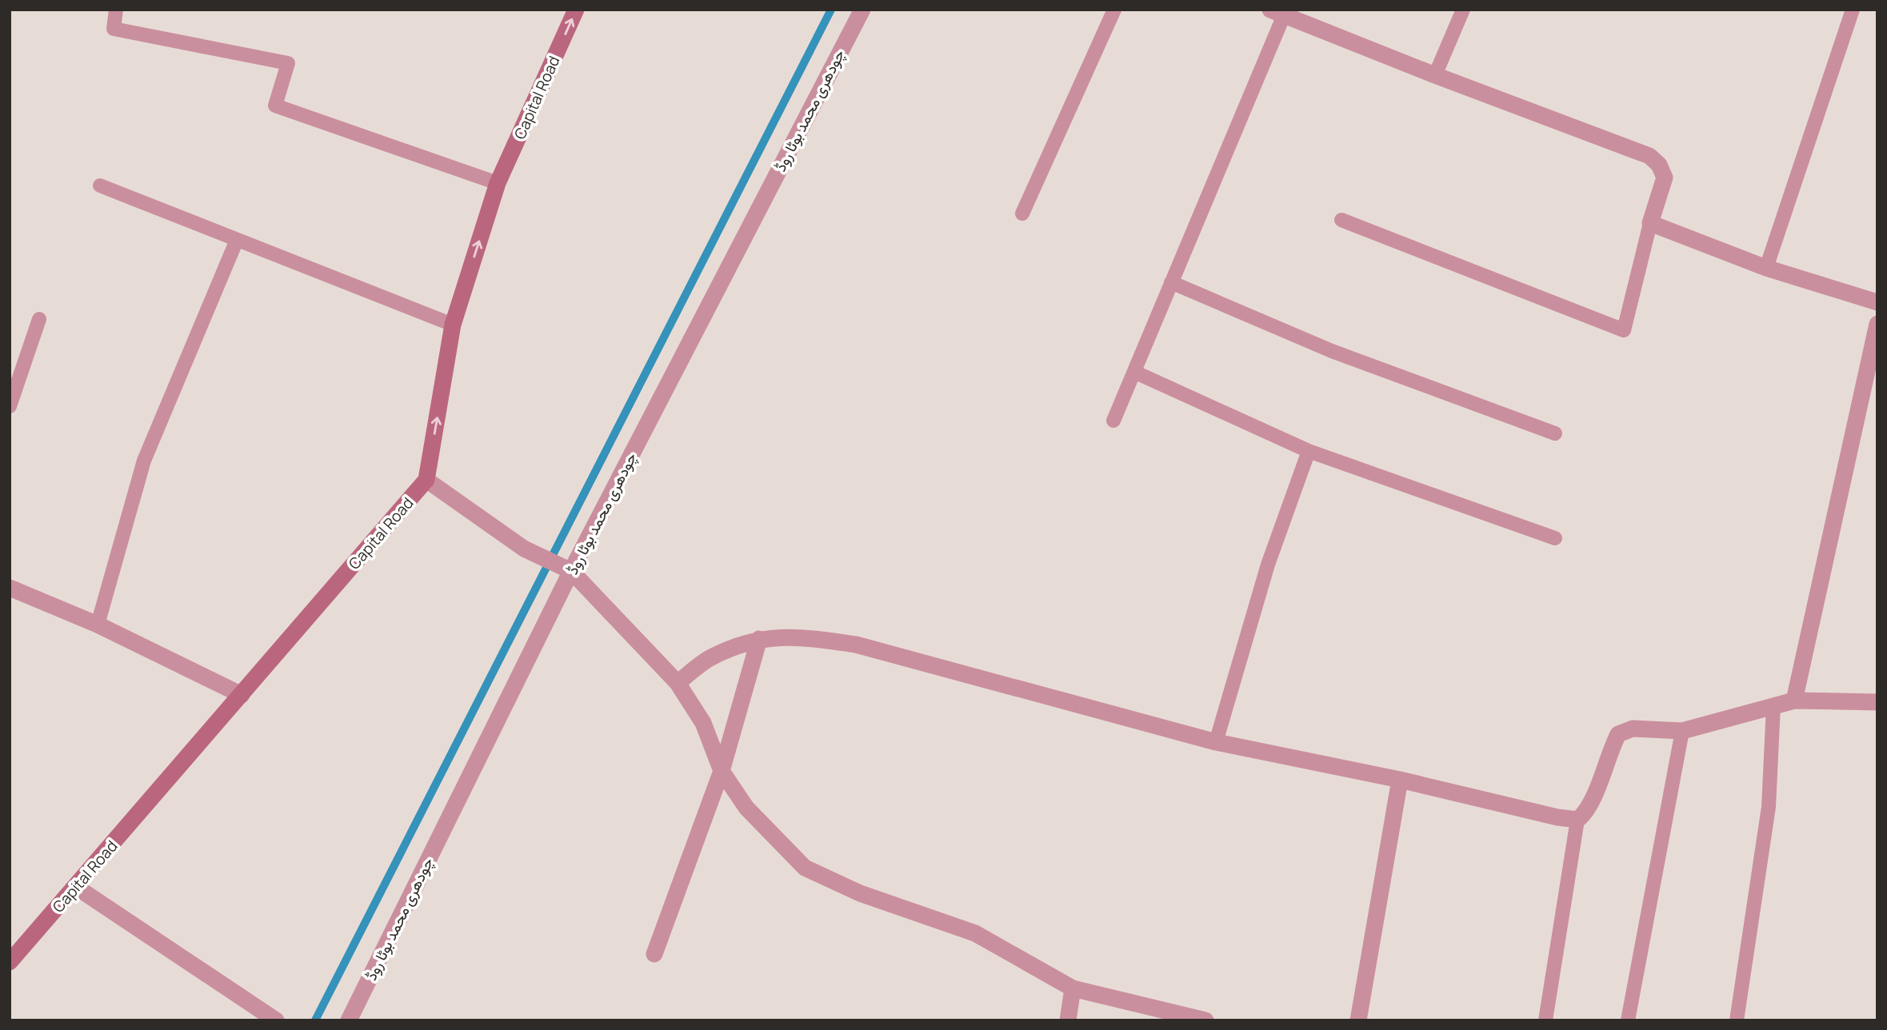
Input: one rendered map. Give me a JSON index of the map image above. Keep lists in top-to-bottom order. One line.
{"streets":{"street":["Capital Road","چودھری محمد بوٹا روڈ"]},"one_way":["Capital Road"]}
